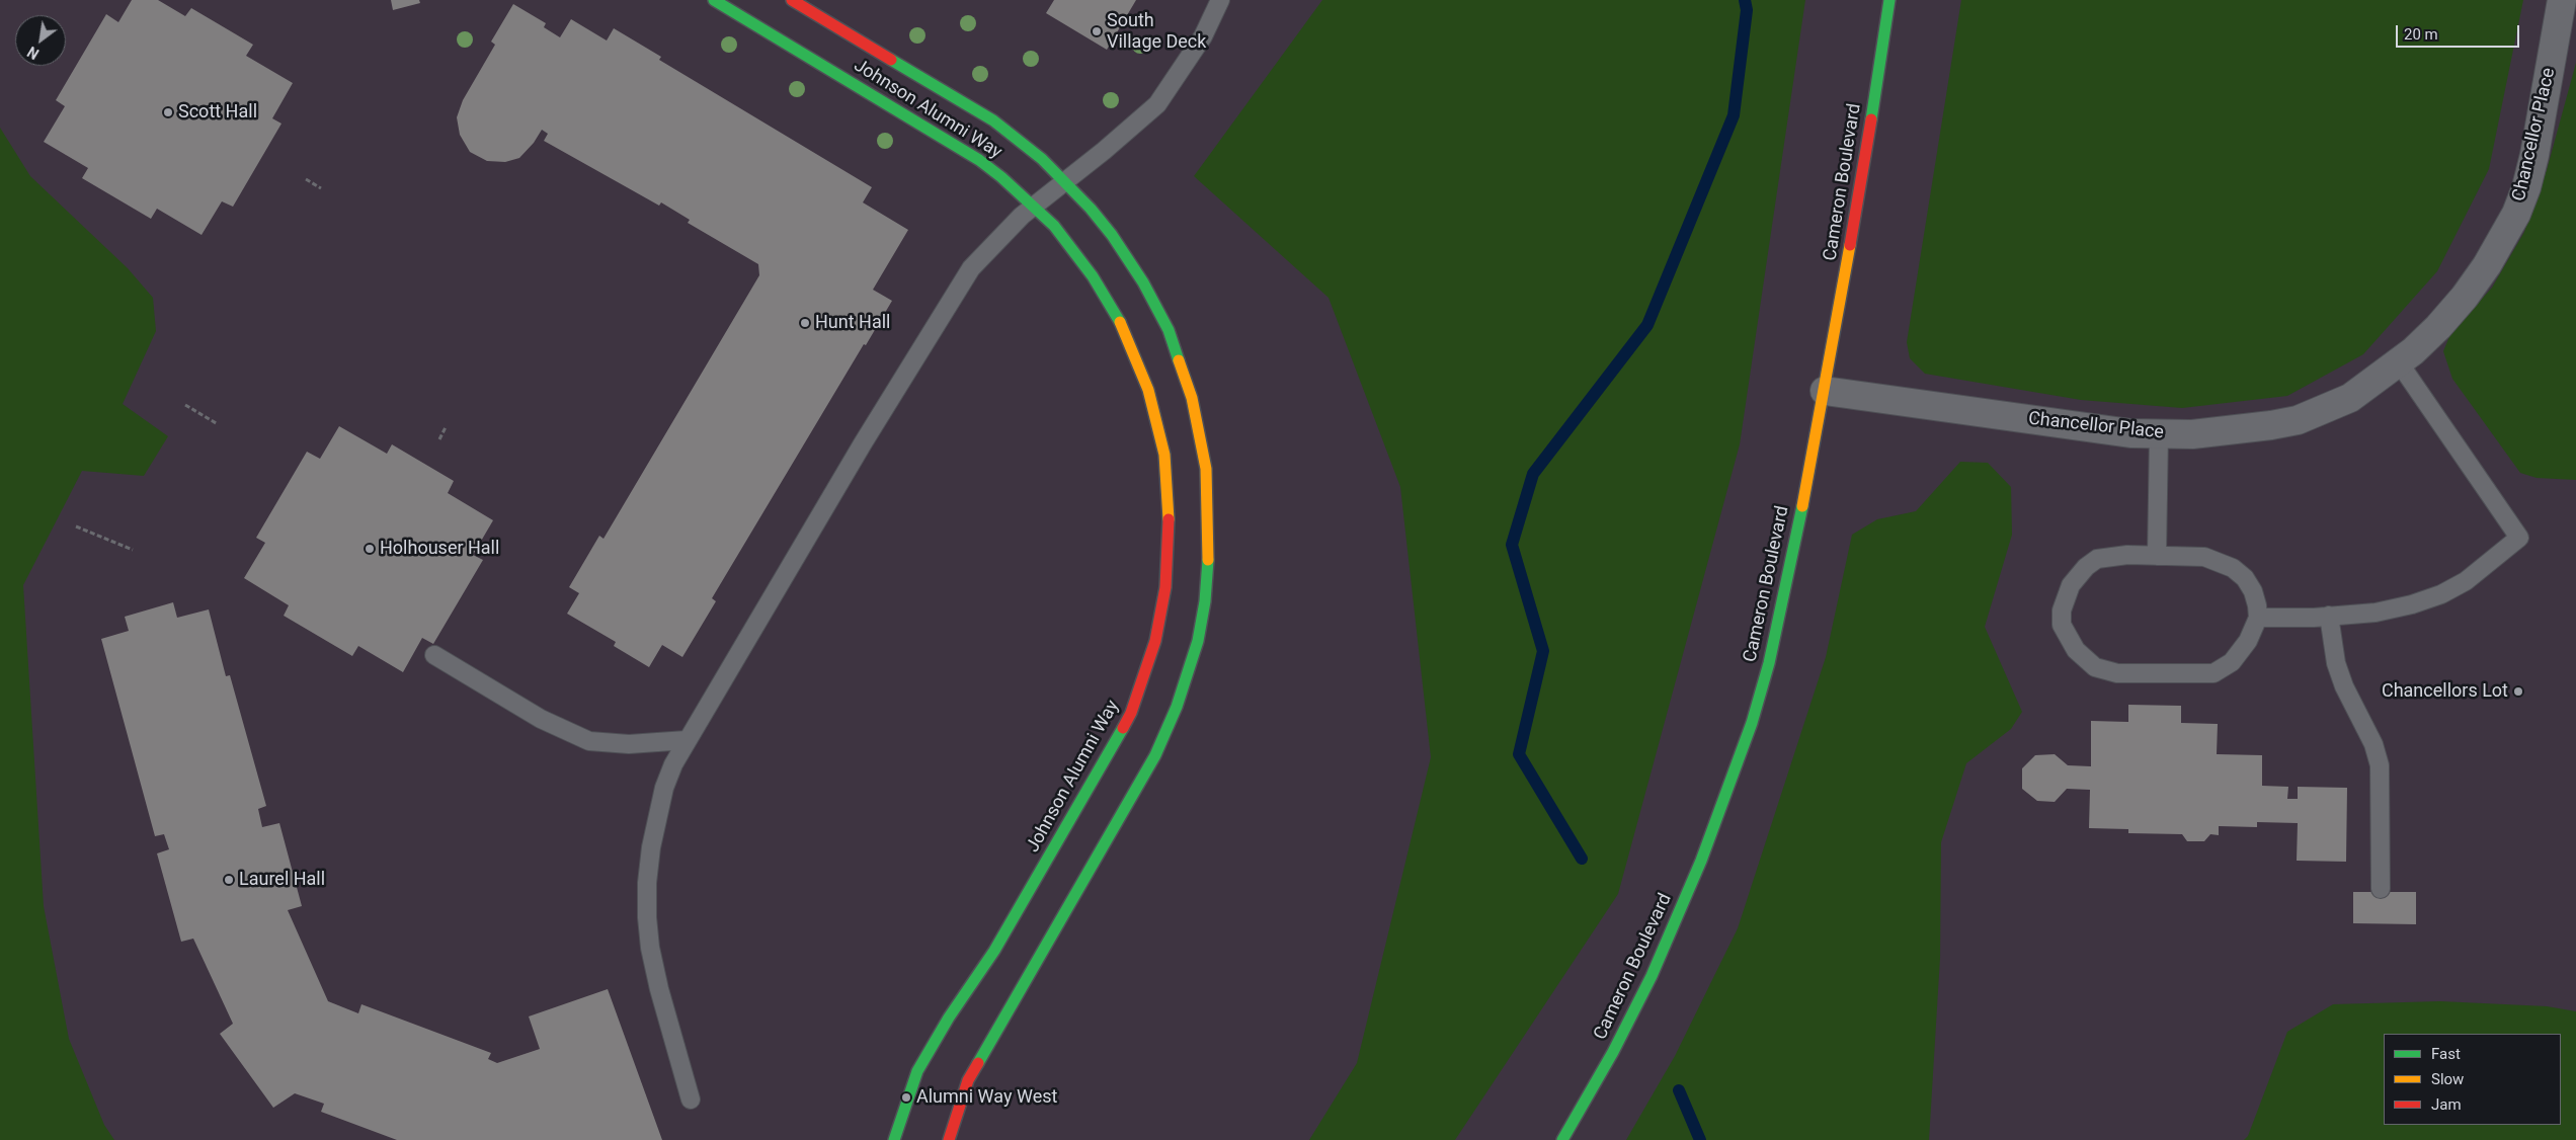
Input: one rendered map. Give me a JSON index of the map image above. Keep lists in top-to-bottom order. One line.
{"streets":{"street":["Johnson Alumni Way","Chancellor Place","Cameron Boulevard"]},"crossings":[["Chancellor Place","Cameron Boulevard"]],"places":["South Village Deck","Scott Hall","Hunt Hall","Holhouser Hall","Chancellors Lot","Laurel Hall","Alumni Way West"],"legend":["Fast","Slow","Jam"],"scale_bar":"20 m","north":"bottom left"}
